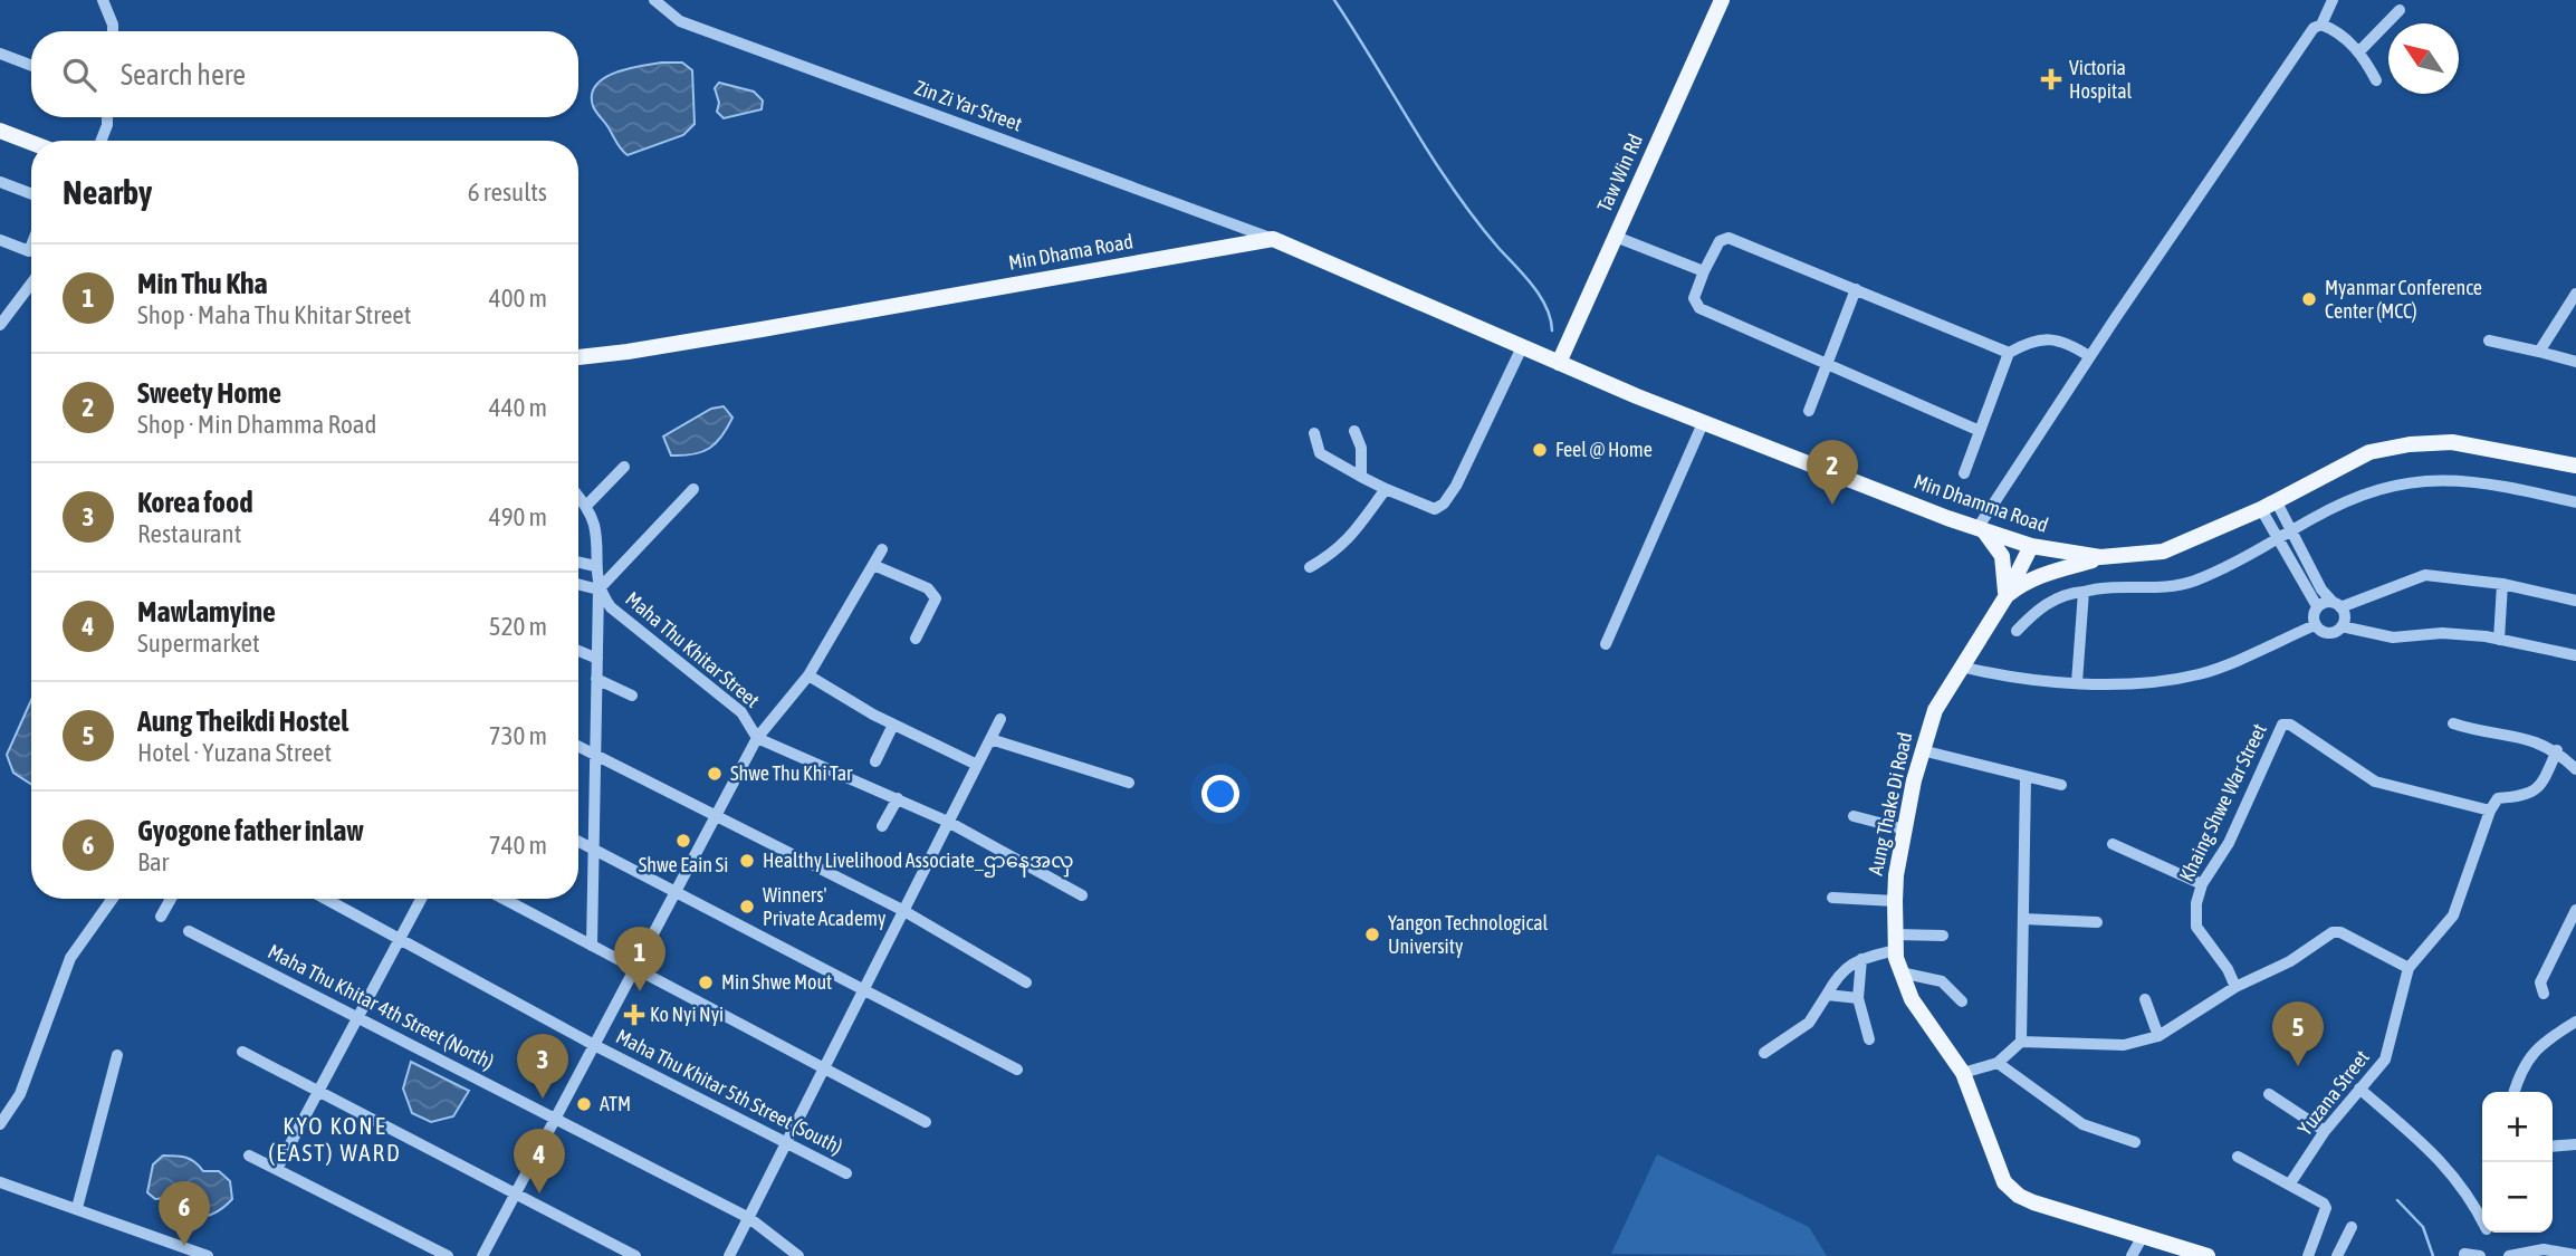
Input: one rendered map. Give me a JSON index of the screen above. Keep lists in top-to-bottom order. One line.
{"streets":{"main road":["Taw Win Rd","Min Dhama Road","Min Dhamma Road","Aung Thake Di Road"],"street":["Zin Zi Yar Street","Maha Thu Khitar Street","Khaing Shwe War Street","Maha Thu Khitar 4th Street (North)","Maha Thu Khitar 5th Street (South)","Yuzana Street"]},"crossings":[["Zin Zi Yar Street","Min Dhama Road"],["Taw Win Rd","Min Dhamma Road"],["Min Dhamma Road","Aung Thake Di Road"],["Maha Thu Khitar Street","Maha Thu Khitar 4th Street (North)"],["Maha Thu Khitar Street","Maha Thu Khitar 5th Street (South)"]],"districts":["KYO KONE (EAST) WARD"],"places":{"health":["Victoria Hospital","Ko Nyi Nyi"],"other":["Myanmar Conference Center (MCC)","Feel @ Home","Shwe Thu Khi Tar","Shwe Eain Si","Healthy Livelihood Associate_ဌာနေအလှ","Winners' Private Academy","Yangon Technological University","Min Shwe Mout","ATM"]},"north":"top left","page":{"search":"Search here","heading":["Nearby","6 results"],"list":[{"mark":"1","name":"Min Thu Kha","note":"Shop · Maha Thu Khitar Street","value":"400 m"},{"mark":"2","name":"Sweety Home","note":"Shop · Min Dhamma Road","value":"440 m"},{"mark":"3","name":"Korea food","note":"Restaurant","value":"490 m"},{"mark":"4","name":"Mawlamyine","note":"Supermarket","value":"520 m"},{"mark":"5","name":"Aung Theikdi Hostel","note":"Hotel · Yuzana Street","value":"730 m"},{"mark":"6","name":"Gyogone father inlaw","note":"Bar","value":"740 m"}],"pins":["2","1","5","3","4","6"],"map_buttons":["+","−"]}}
